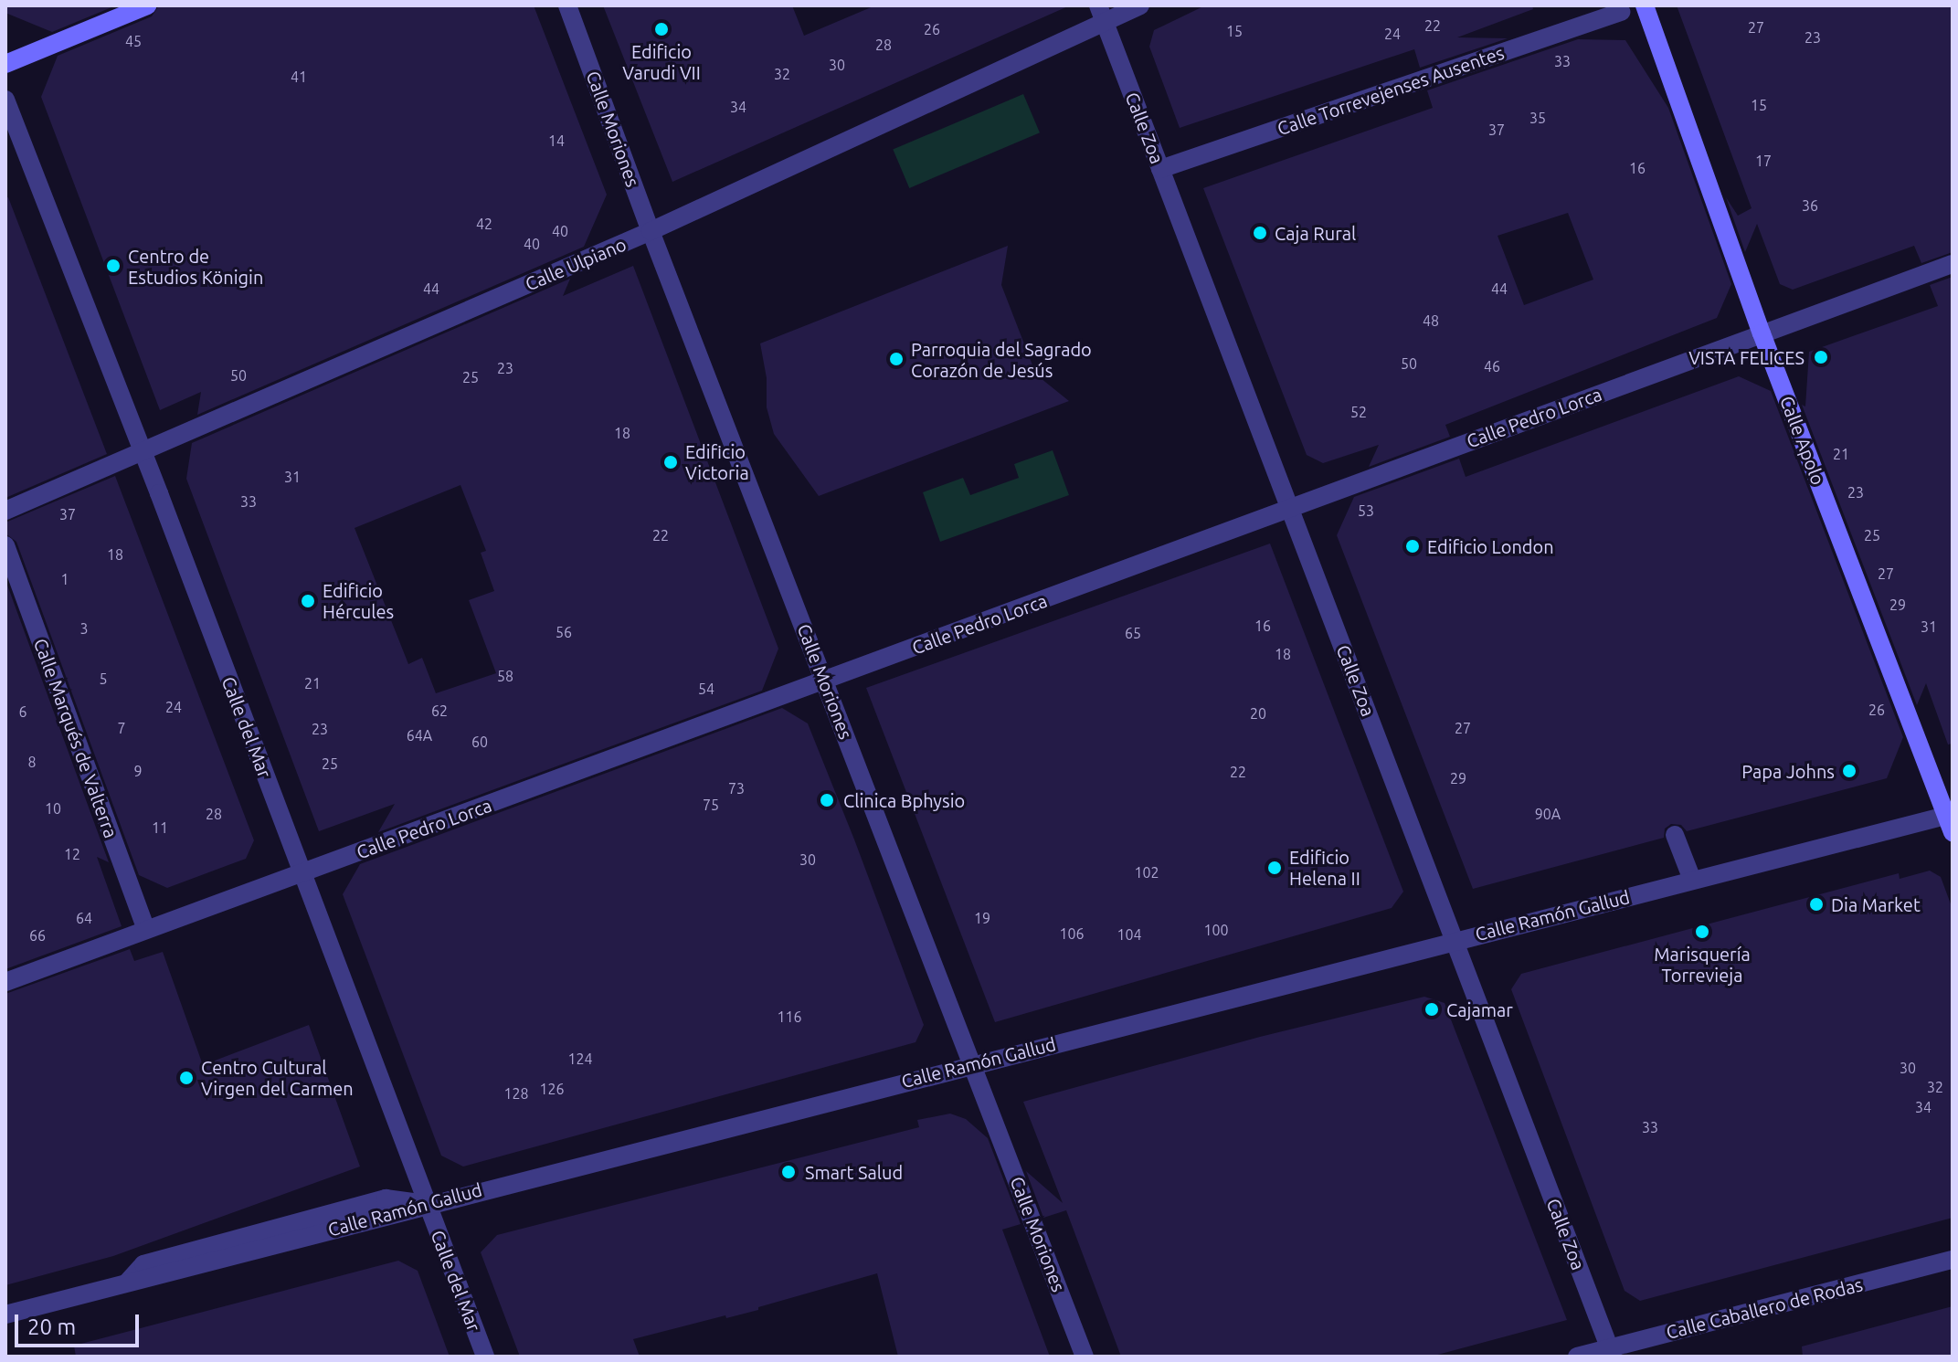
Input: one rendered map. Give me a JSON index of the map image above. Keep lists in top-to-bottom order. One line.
{"streets":{"street":["Calle Torrevejenses Ausentes","Calle Zoa","Calle Moriones","Calle Ulpiano","Calle Pedro Lorca","Calle Apolo","Calle del Mar","Calle Marqués de Valterra","Calle Ramón Gallud","Calle Caballero de Rodas"]},"crossings":[["Calle Torrevejenses Ausentes","Calle Zoa"],["Calle Zoa","Calle Ulpiano"],["Calle Zoa","Calle Pedro Lorca"],["Calle Zoa","Calle Ramón Gallud"],["Calle Zoa","Calle Caballero de Rodas"],["Calle Moriones","Calle Ulpiano"],["Calle Moriones","Calle Pedro Lorca"],["Calle Moriones","Calle Ramón Gallud"],["Calle Ulpiano","Calle del Mar"],["Calle Pedro Lorca","Calle Apolo"],["Calle Pedro Lorca","Calle del Mar"],["Calle Pedro Lorca","Calle Marqués de Valterra"],["Calle Apolo","Calle Ramón Gallud"],["Calle del Mar","Calle Ramón Gallud"]],"places":["Edificio Varudi VII","Caja Rural","Centro de Estudios Königin","VISTA FELICES","Parroquia del Sagrado Corazón de Jesús","Edificio Victoria","Edificio London","Edificio Hércules","Papa Johns","Clinica Bphysio","Edificio Helena II","Dia Market","Marisquería Torrevieja","Cajamar","Centro Cultural Virgen del Carmen","Smart Salud"],"house_numbers":["22","27","26","15","24","23","45","28","33","30","32","41","15","34","35","37","14","17","16","36","42","40","40","44","44","48","50","46","23","50","25","52","18","21","31","23","33","53","37","22","25","18","27","1","29","16","31","3","56","65","18","58","5","21","54","24","26","62","6","20","7","27","23","64A","60","8","25","9","22","29","73","75","10","28","90A","11","12","30","102","64","19","100","106","104","66","116","124","30","32","126","128","34","33"],"scale_bar":"20 m"}
